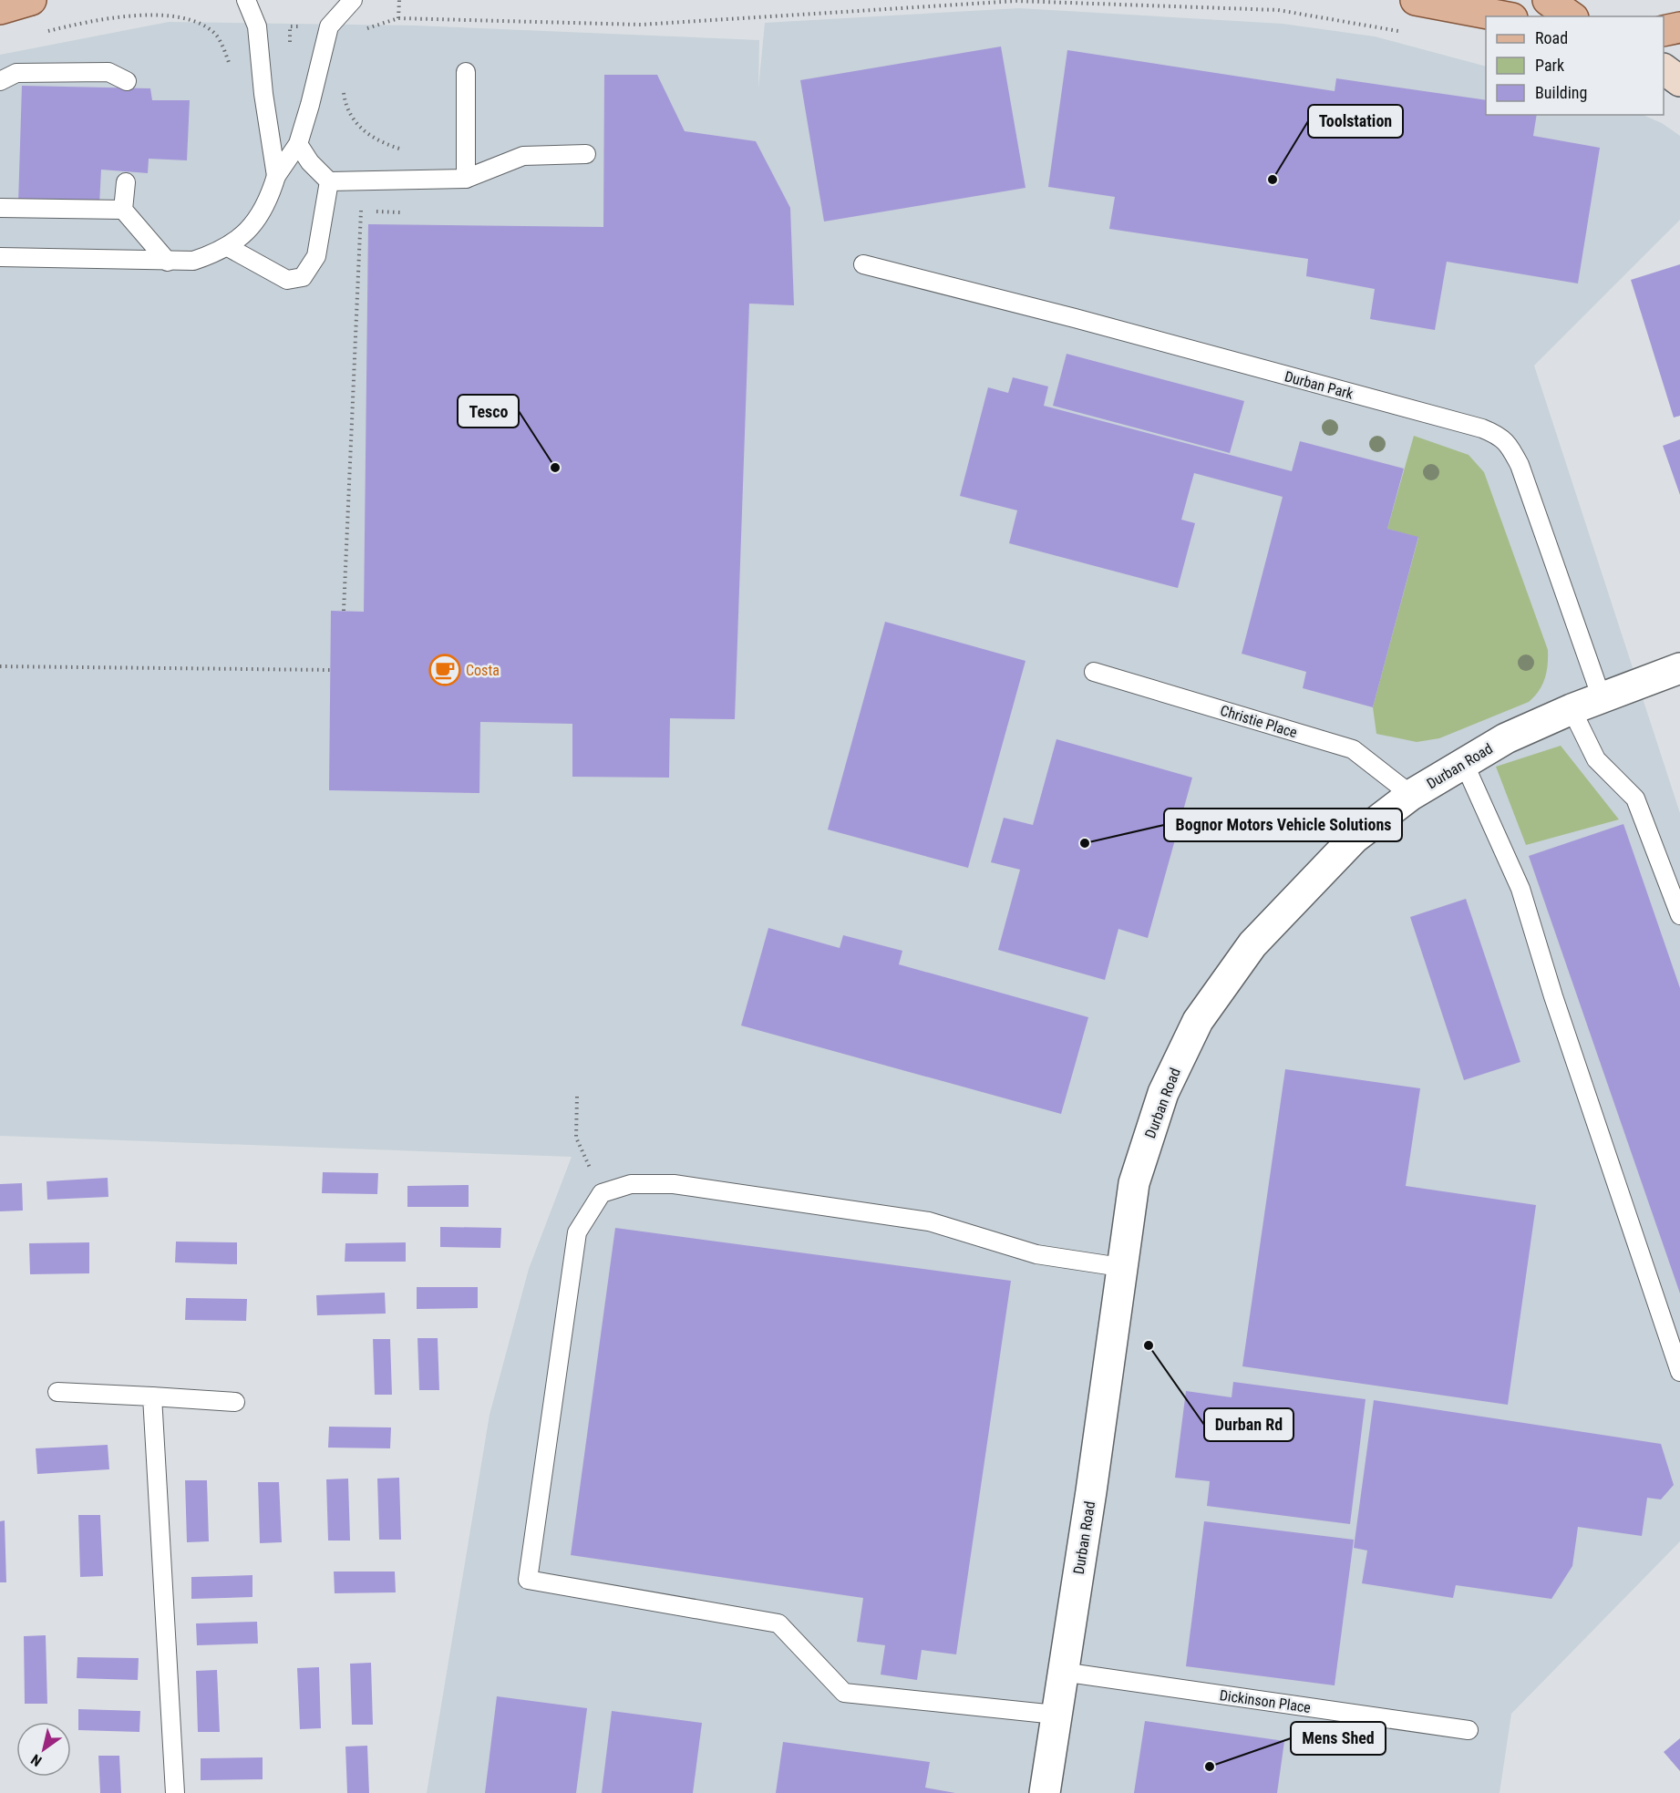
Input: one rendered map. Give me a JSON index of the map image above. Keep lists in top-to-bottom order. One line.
{"streets":{"street":["Durban Road"],"lane":["Durban Park","Christie Place","Dickinson Place"]},"crossings":[["Durban Park","Durban Road"],["Christie Place","Durban Road"],["Durban Road","Dickinson Place"]],"places":{"other":["Toolstation","Tesco","Bognor Motors Vehicle Solutions","Durban Rd","Mens Shed"],"cafe":["Costa"]},"legend":["Road","Park","Building"],"north":"bottom left"}
